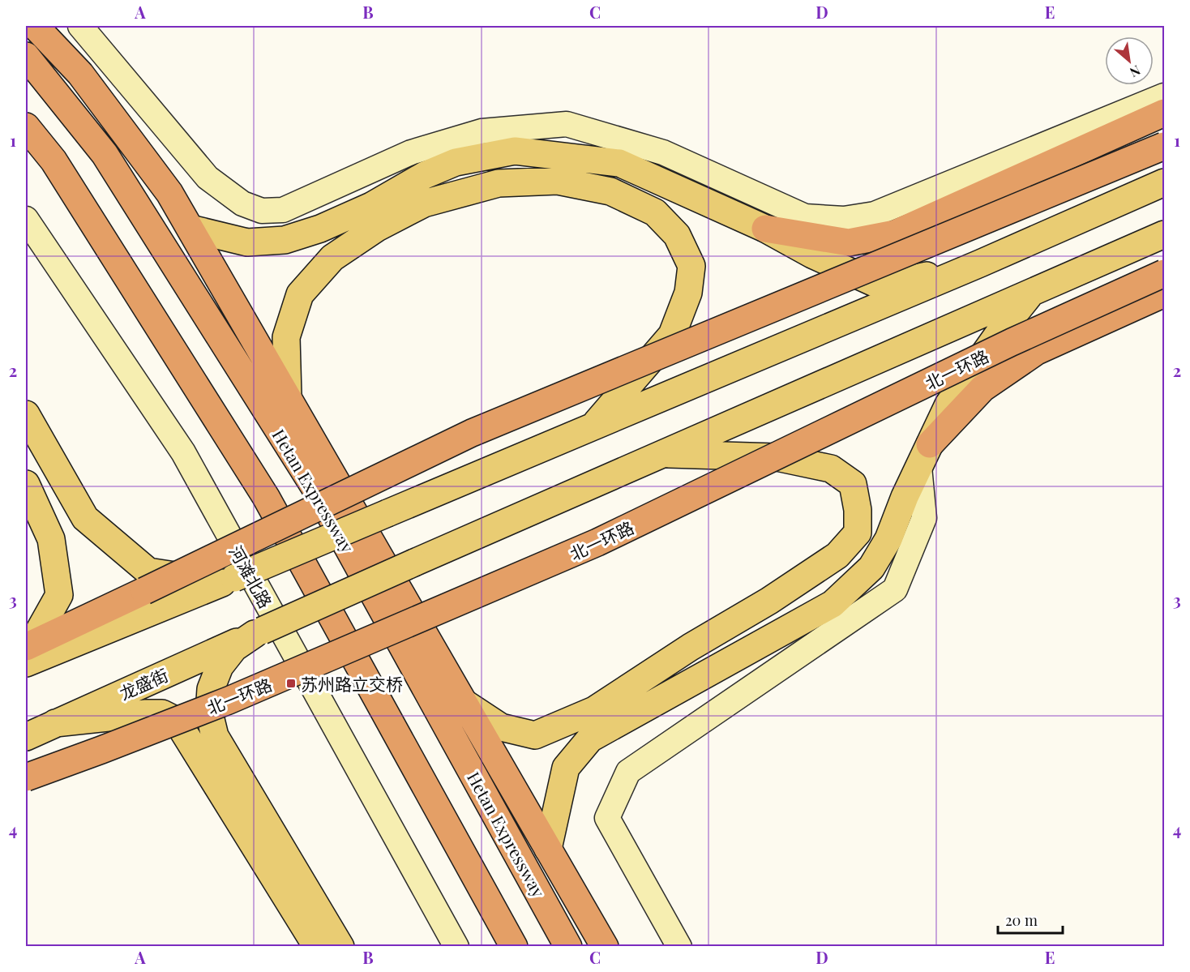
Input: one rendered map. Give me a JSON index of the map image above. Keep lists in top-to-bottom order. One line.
{"streets":{"highway":["北一环路","Hetan Expressway"],"main road":["龙盛街"],"street":["河滩北路"]},"places":{"transit":["苏州路立交桥"]},"scale_bar":"20 m","north":"bottom right","grid":{"columns":["A","B","C","D","E"],"rows":["1","2","3","4"]}}
